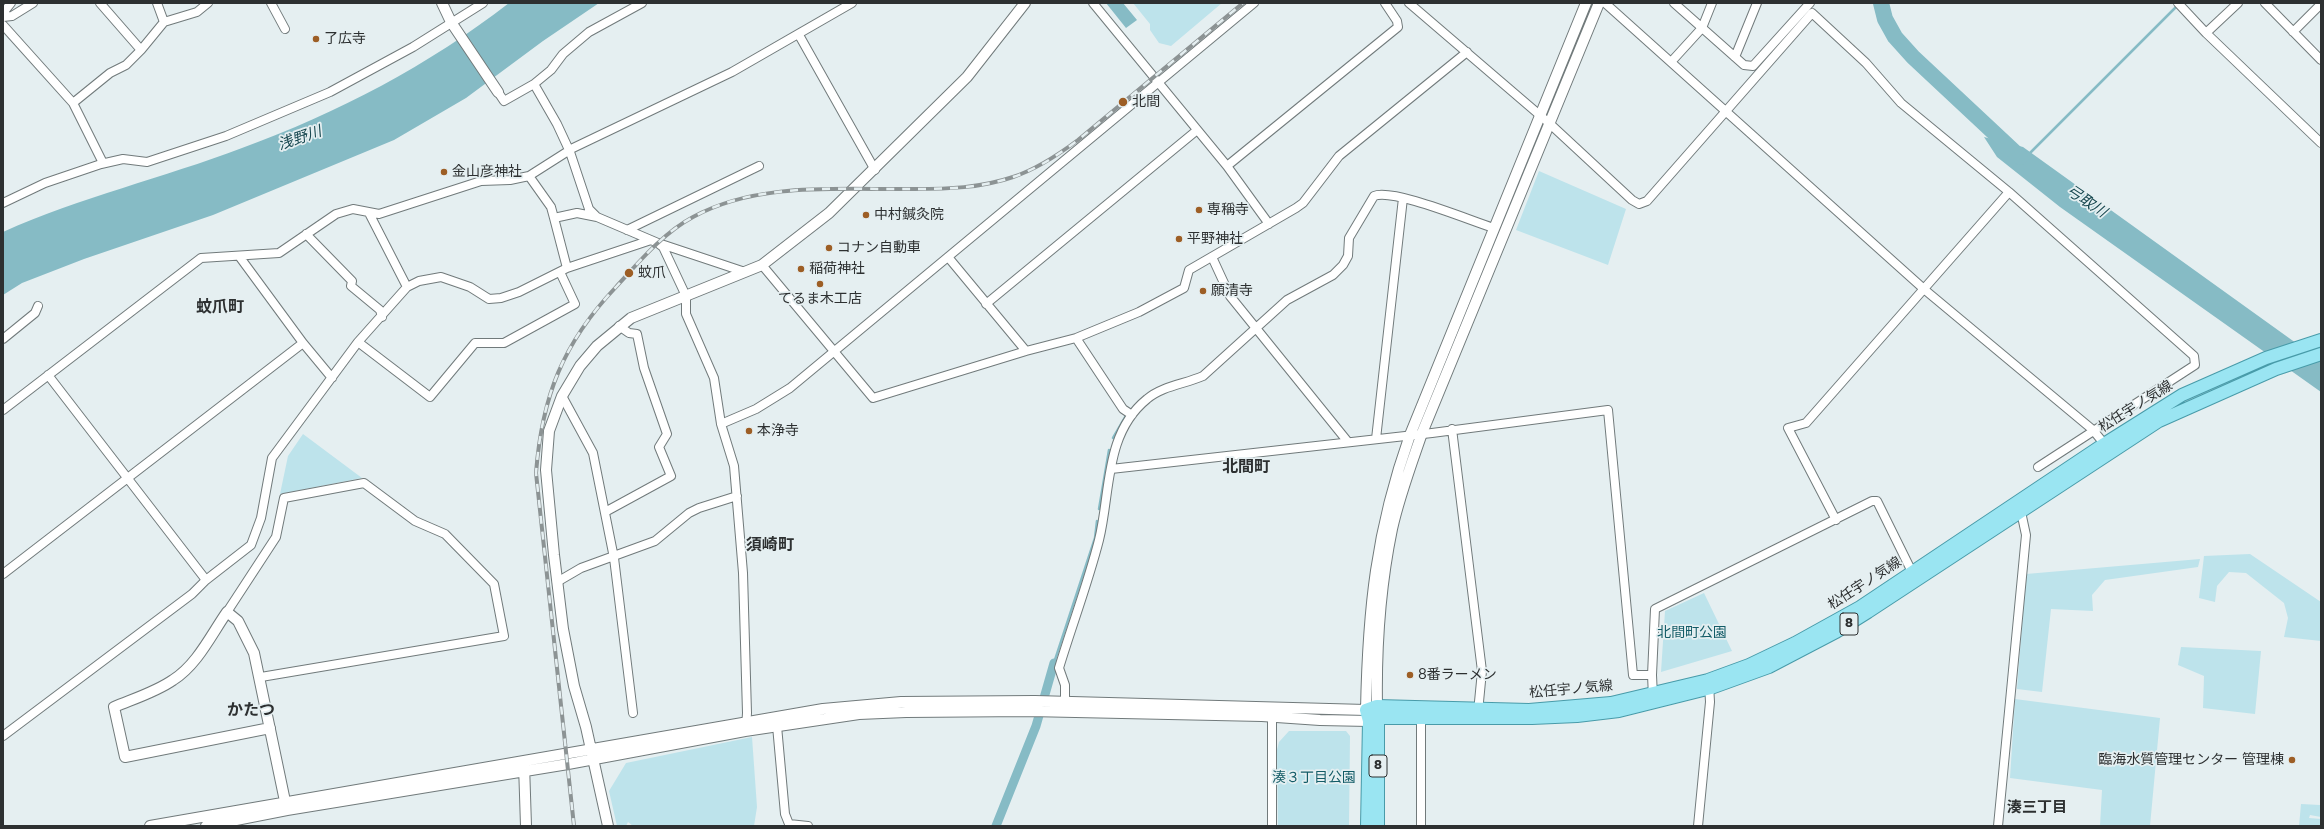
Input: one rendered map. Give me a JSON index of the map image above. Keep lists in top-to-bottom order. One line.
{"streets":{"main road":["松任宇ノ気線","8"]},"crossings":[["松任宇ノ気線","8"]],"districts":["蚊爪町","北間町","須崎町","かたつ","湊三丁目"],"water":["浅野川","弓取川"],"parks":["北間町公園","湊３丁目公園"],"places":["了広寺","北間","金山彦神社","専稱寺","中村鍼灸院","平野神社","コナン自動車","稲荷神社","蚊爪","てるま木工店","願清寺","本浄寺","8番ラーメン","臨海水質管理センター 管理棟"]}
